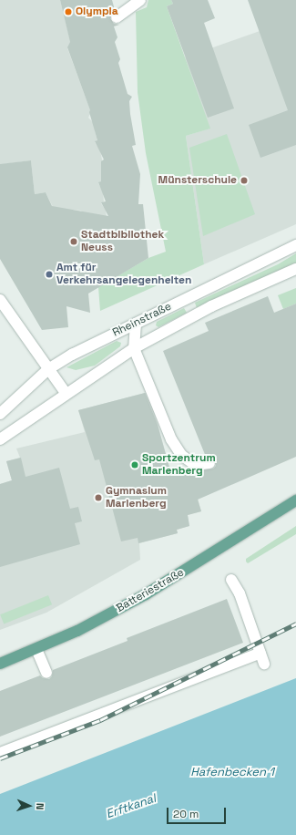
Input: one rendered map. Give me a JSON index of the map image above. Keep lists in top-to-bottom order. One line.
{"streets":{"main road":["Batteriestraße"],"street":["Rheinstraße"]},"water":["Hafenbecken 1","Erftkanal"],"places":["Olympia","Münsterschule","Stadtbibliothek Neuss","Amt für Verkehrsangelegenheiten","Sportzentrum Marienberg","Gymnasium Marienberg"],"scale_bar":"20 m","north":"right"}
